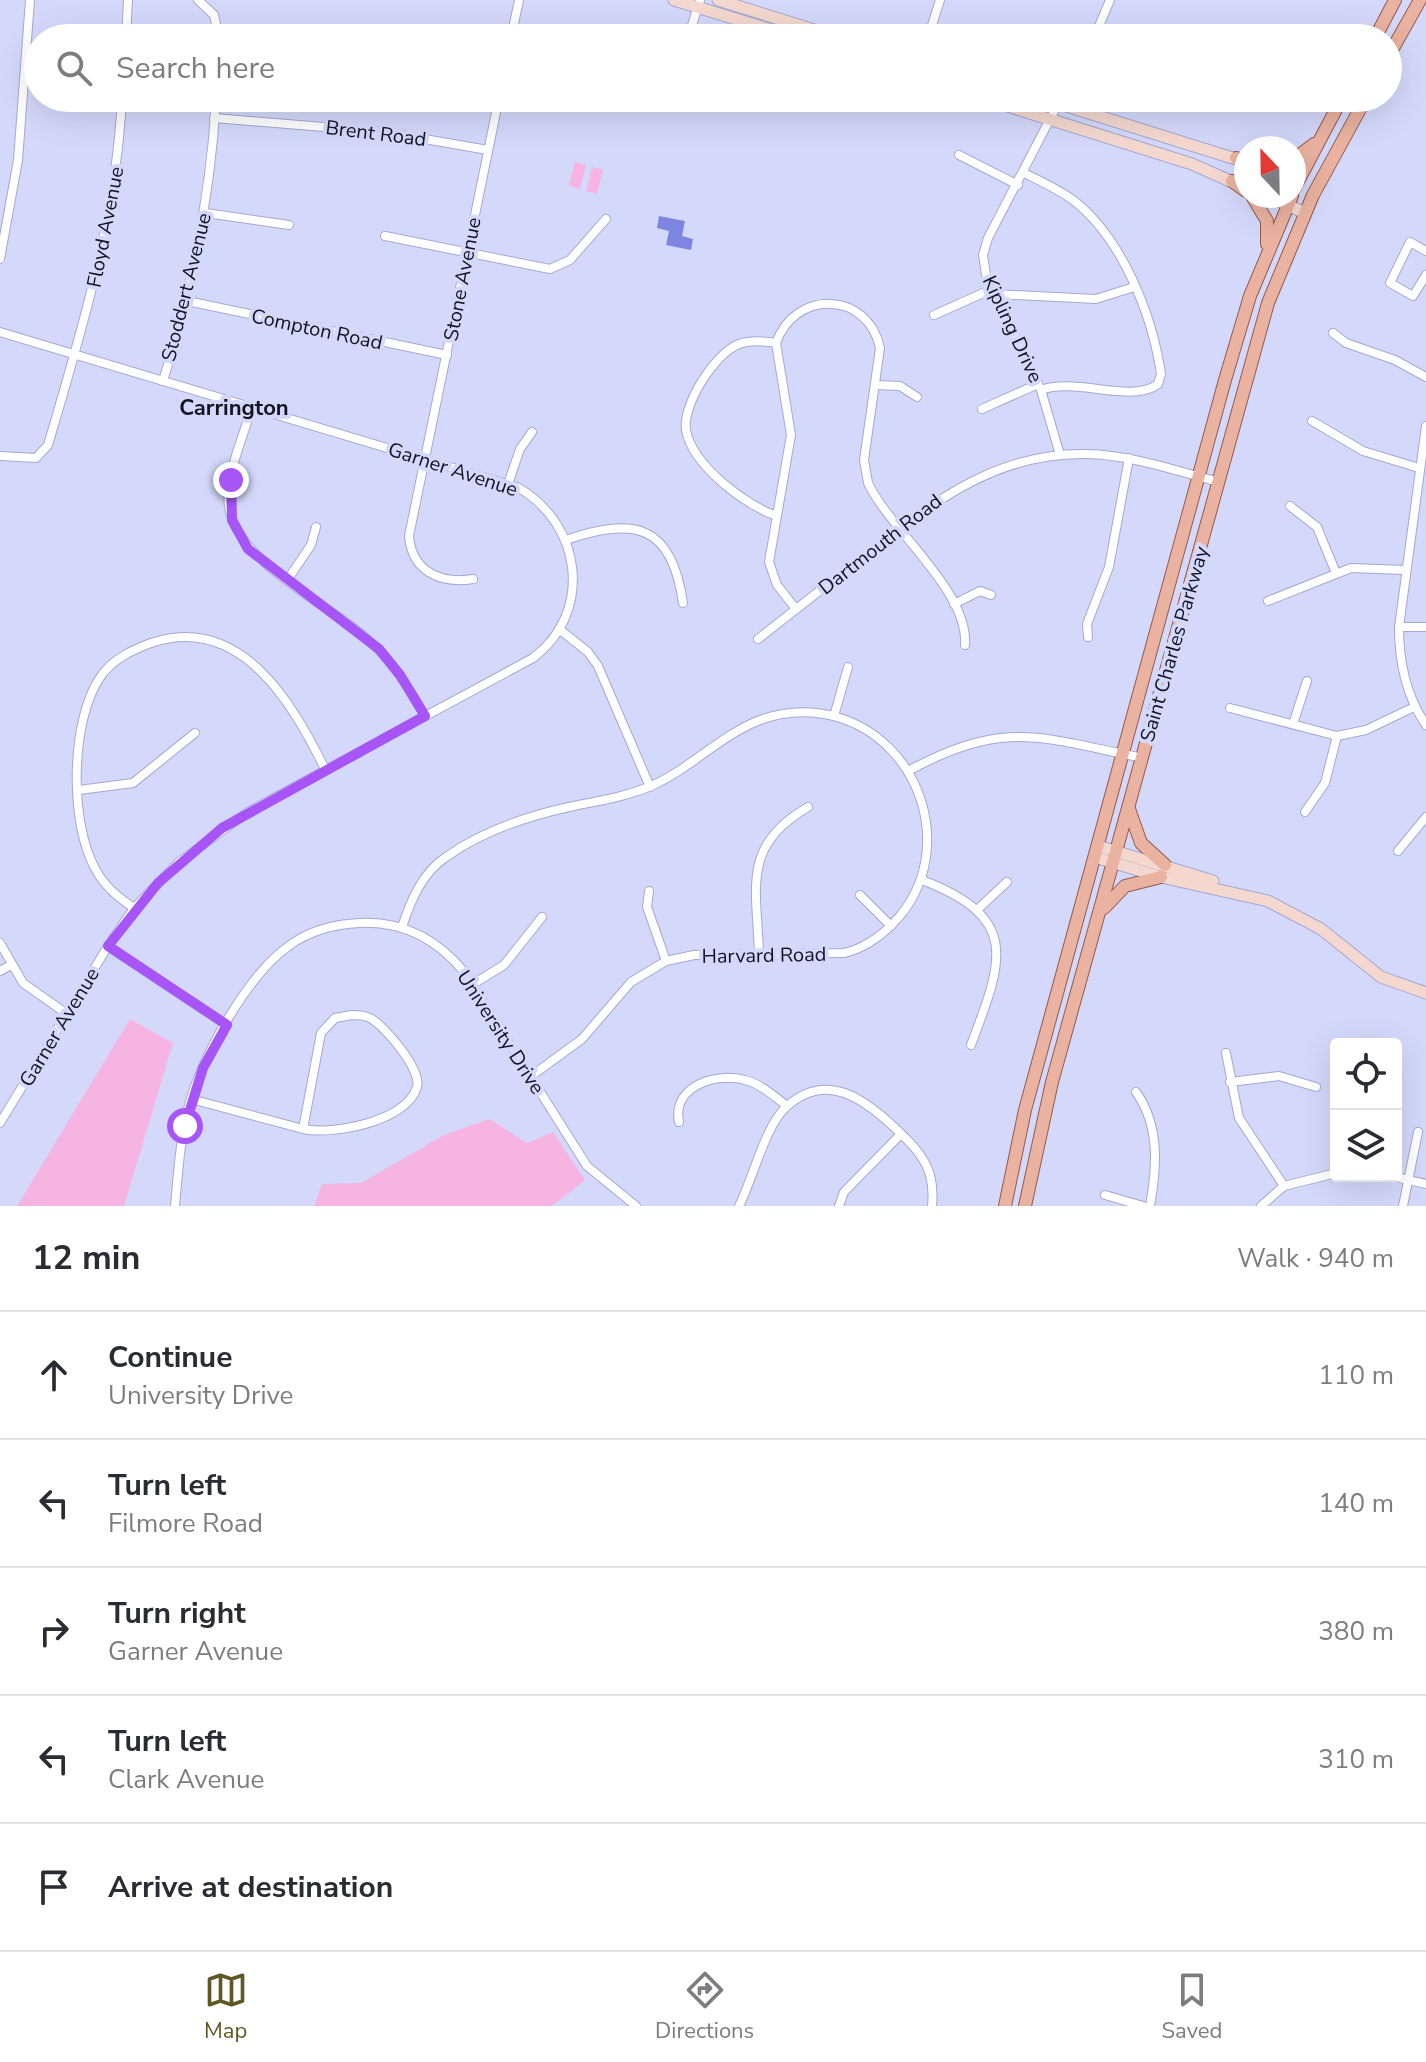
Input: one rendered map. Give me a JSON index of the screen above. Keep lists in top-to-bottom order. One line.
{"streets":{"main road":["Saint Charles Parkway"],"street":["Brent Road","Floyd Avenue","Stone Avenue","Stoddert Avenue","Compton Road","Kipling Drive","Garner Avenue","Dartmouth Road","Harvard Road","University Drive"]},"crossings":[["Brent Road","Stone Avenue"],["Brent Road","Stoddert Avenue"],["Floyd Avenue","Garner Avenue"],["Stone Avenue","Compton Road"],["Stone Avenue","Garner Avenue"],["Stoddert Avenue","Compton Road"],["Stoddert Avenue","Garner Avenue"],["Kipling Drive","Dartmouth Road"],["Dartmouth Road","Saint Charles Parkway"],["Harvard Road","University Drive"]],"districts":["Carrington"],"north":"top","page":{"search":"Search here","heading":["12 min","Walk · 940 m"],"list":[["Continue","University Drive","110 m"],["Turn left","Filmore Road","140 m"],["Turn right","Garner Avenue","380 m"],["Turn left","Clark Avenue","310 m"],"Arrive at destination"],"nav":["Map","Directions","Saved"]}}
